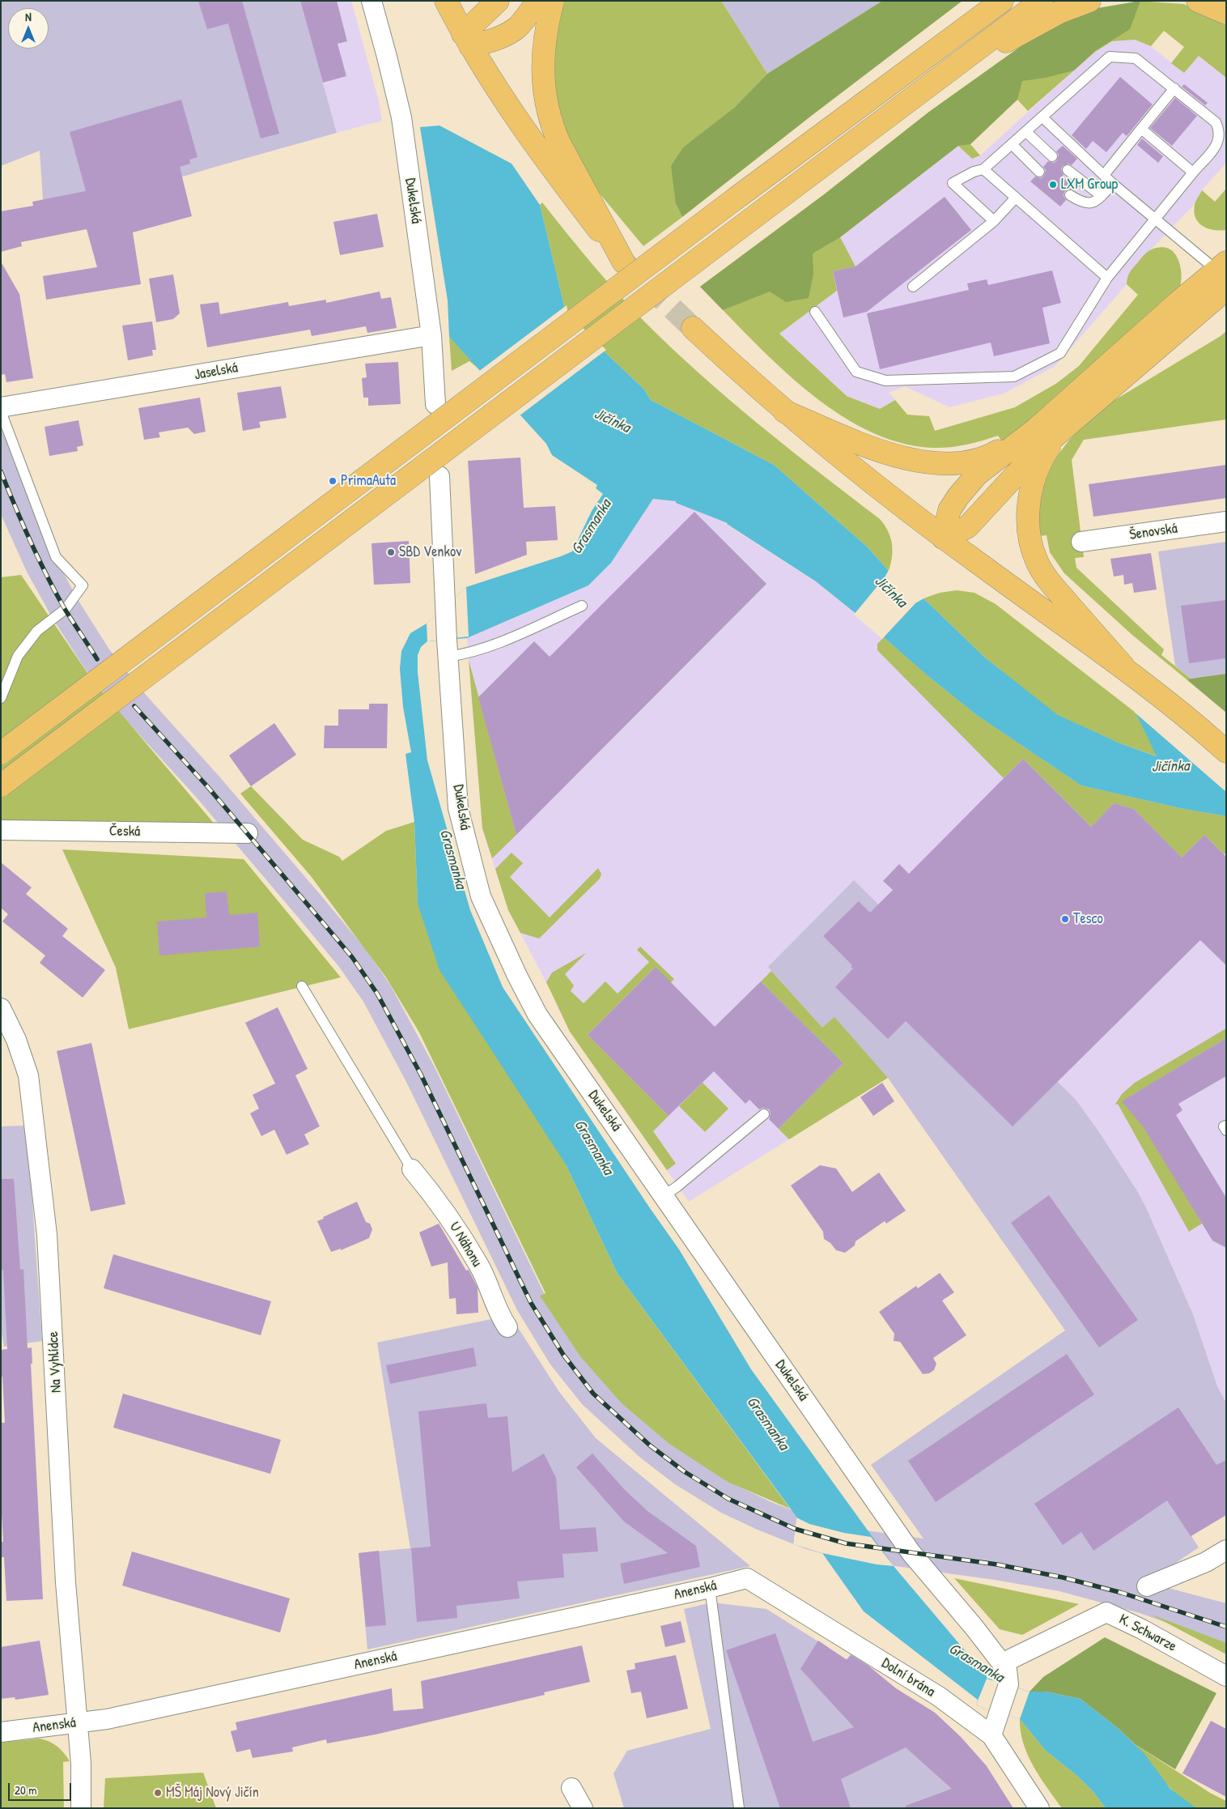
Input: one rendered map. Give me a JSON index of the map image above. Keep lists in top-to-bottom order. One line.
{"streets":{"street":["Dukelská","Jaselská","Šenovská","Česká","U Náhonu","Na Vyhlídce","Anenská","K. Schwarze","Dolní brána"]},"crossings":[["Dukelská","Jaselská"],["Dukelská","K. Schwarze"],["Na Vyhlídce","Anenská"],["Anenská","Dolní brána"]],"water":["Jičínka","Grasmanka"],"places":["LXM Group","PrimaAuta","SBD Venkov","Tesco","MŠ Máj Nový Jičín"],"scale_bar":"20 m","north":"top"}
